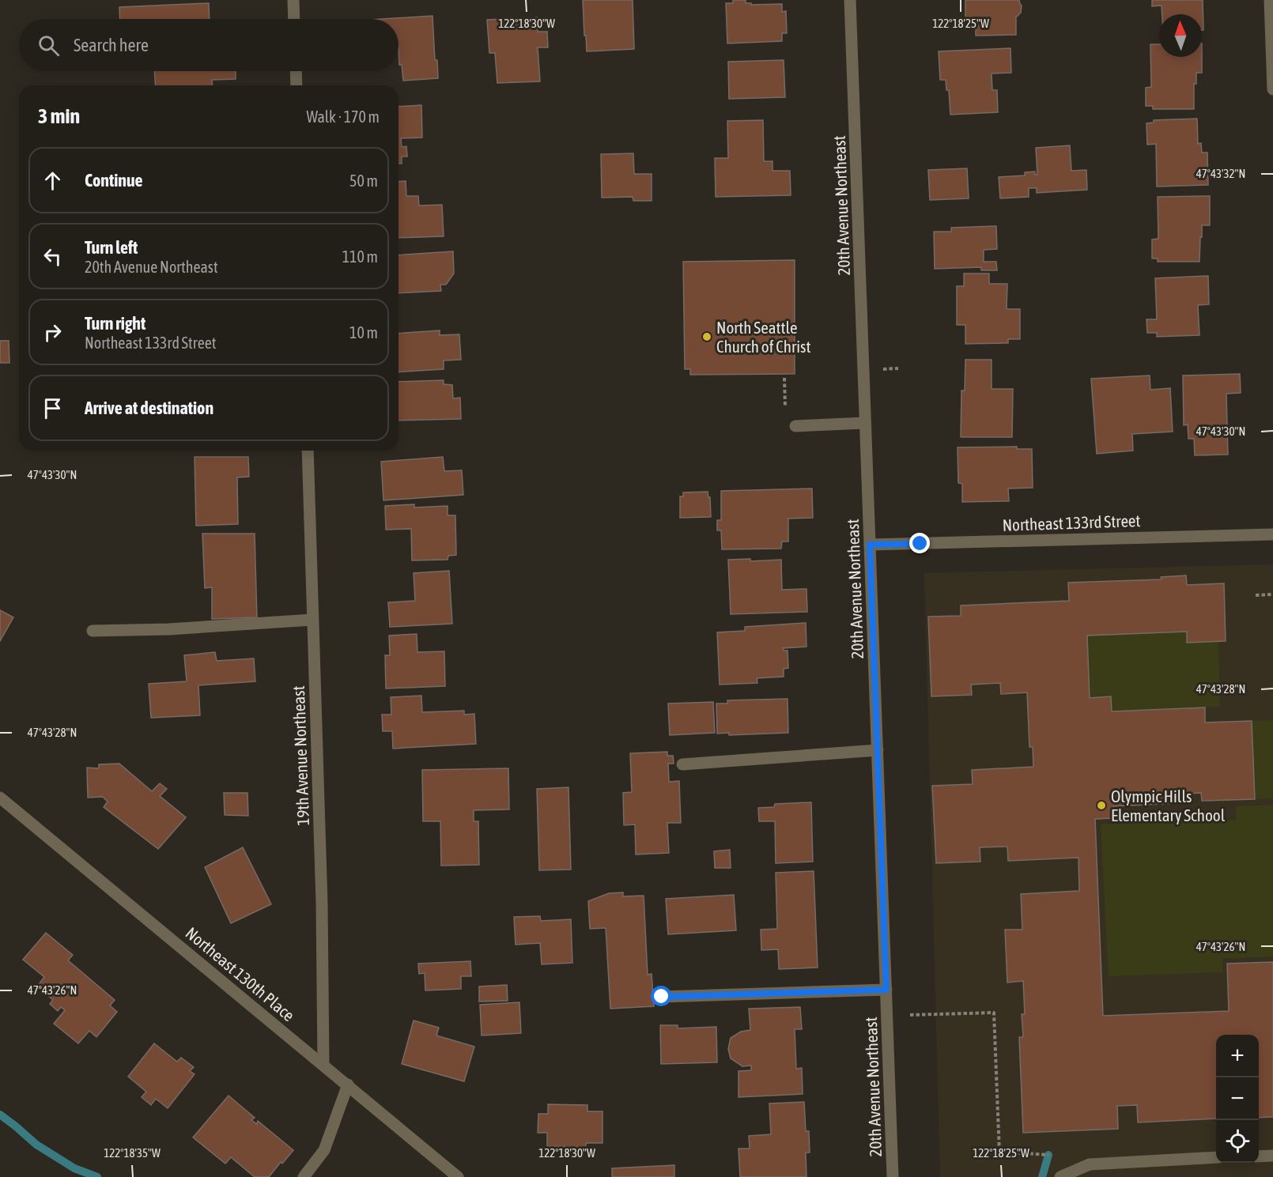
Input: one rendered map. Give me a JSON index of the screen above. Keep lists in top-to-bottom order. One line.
{"streets":{"street":["20th Avenue Northeast","Northeast 133rd Street","19th Avenue Northeast","Northeast 130th Place"]},"crossings":[["20th Avenue Northeast","Northeast 133rd Street"],["19th Avenue Northeast","Northeast 130th Place"]],"places":["North Seattle Church of Christ","Olympic Hills Elementary School"],"north":"top","page":{"search":"Search here","heading":["3 min","Walk · 170 m"],"list":[["Continue","50 m"],["Turn left","20th Avenue Northeast","110 m"],["Turn right","Northeast 133rd Street","10 m"],"Arrive at destination"],"map_buttons":["+","−"]},"coordinates":["122°18'30\"W","122°18'25\"W","47°43'32\"N","47°43'30\"N","47°43'28\"N","47°43'26\"N","122°18'35\"W"]}
